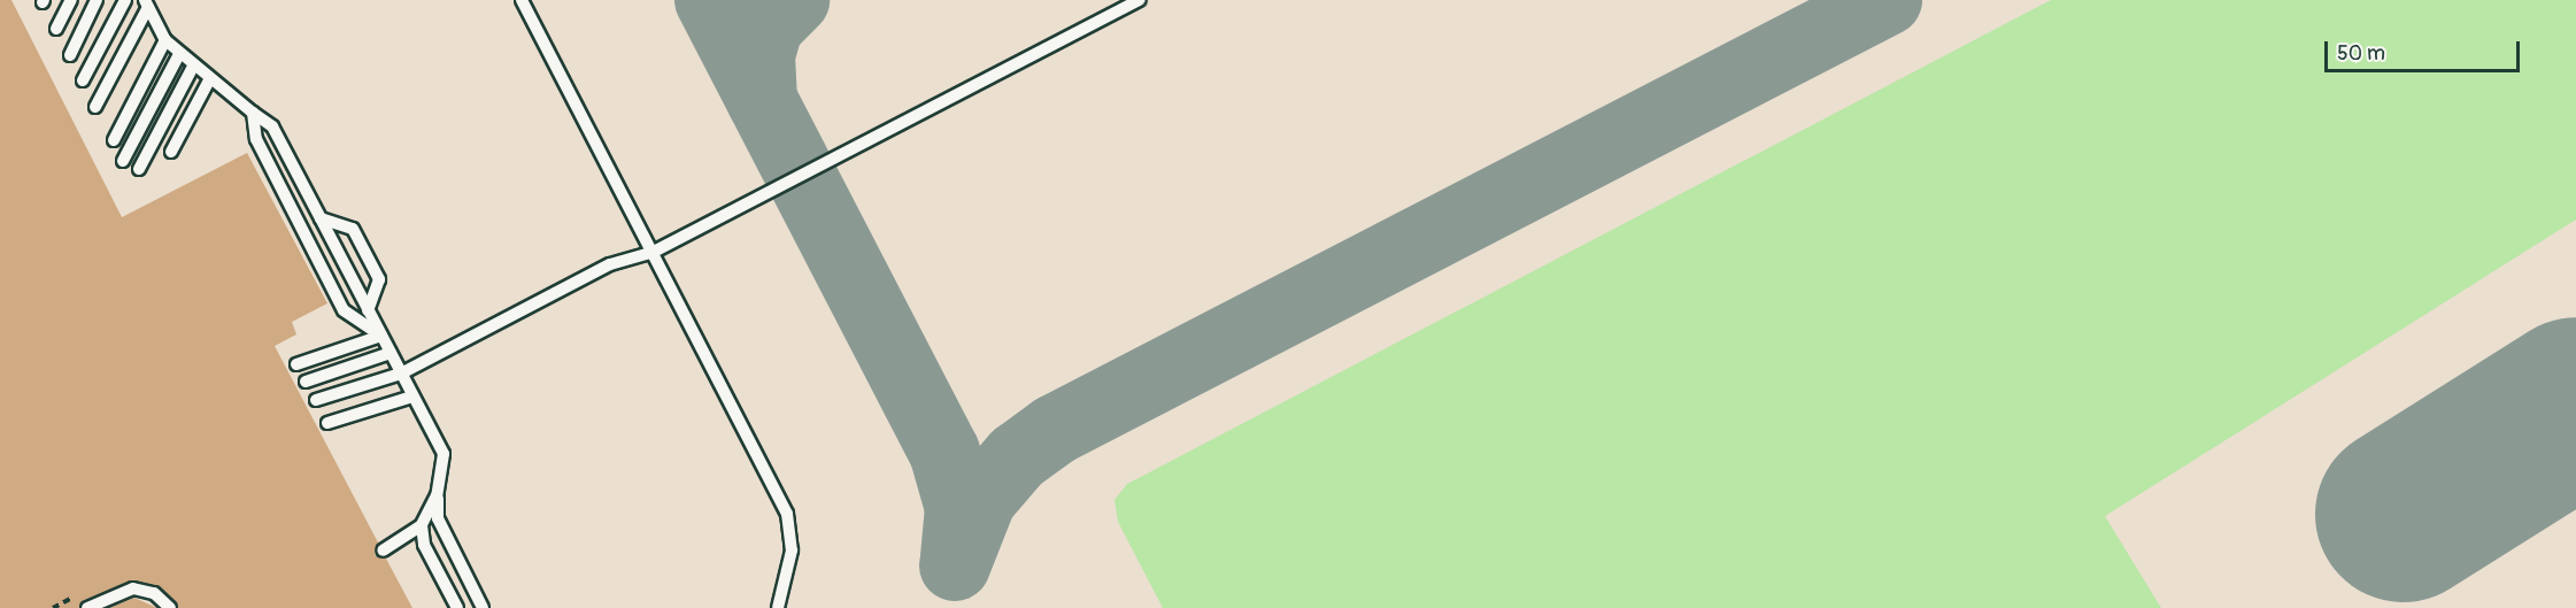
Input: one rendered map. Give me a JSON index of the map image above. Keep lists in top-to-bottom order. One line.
{"scale_bar":"50 m"}
